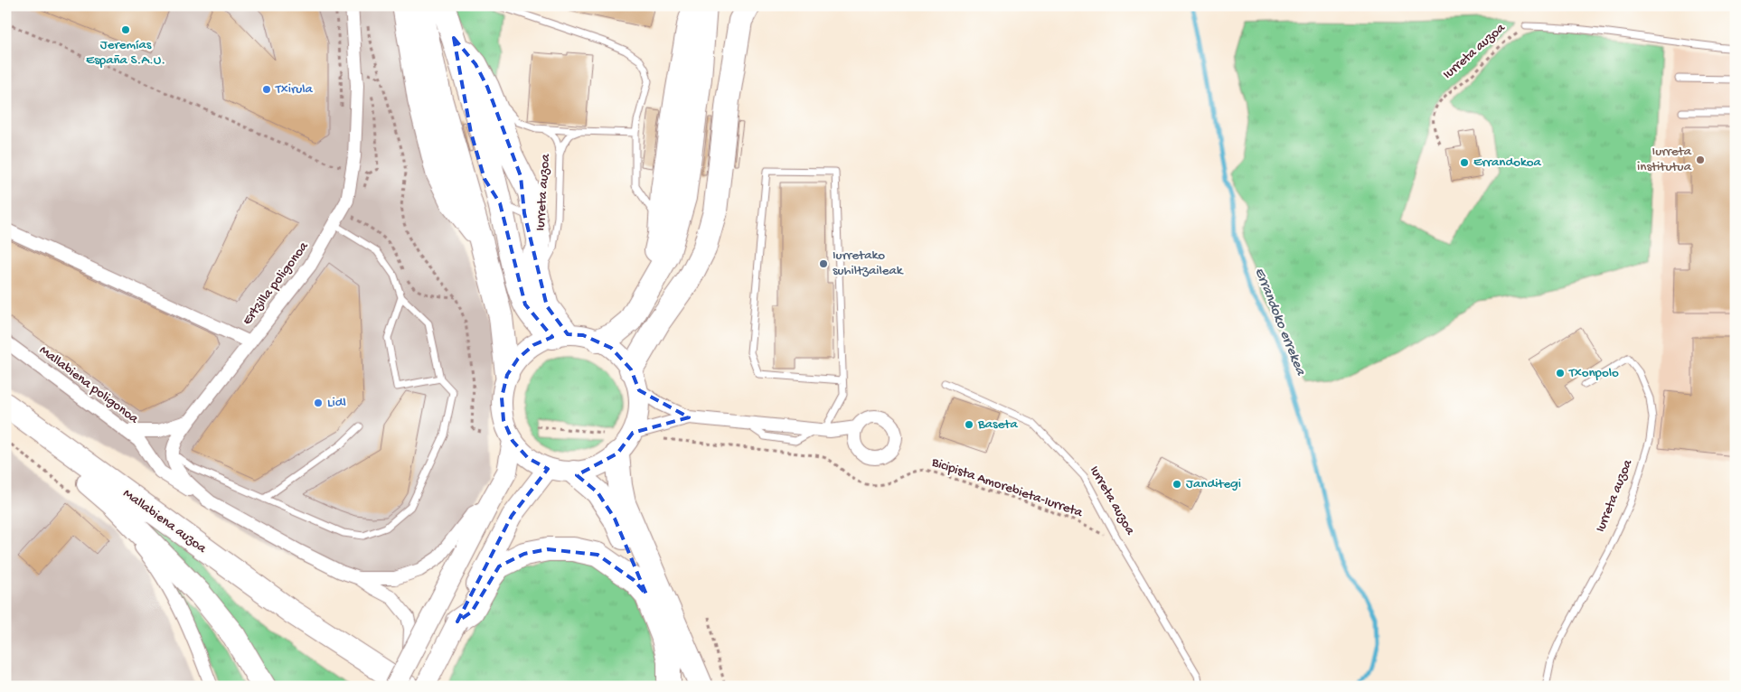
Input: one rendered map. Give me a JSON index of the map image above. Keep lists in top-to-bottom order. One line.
{"streets":{"highway":["Mallabiena auzoa"],"street":["Ertzilla poligonoa","Mallabiena poligonoa"],"lane":["Iurreta auzoa"],"path":["Bicipista Amorebieta-Iurreta"]},"water":["Errandoko errekea"],"places":["Jeremías España S.A.U.","Txirula","Iurreta institutua","Errandokoa","Iurretako suhiltzaileak","Txonpolo","Lidl","Baseta","Janditegi"]}
